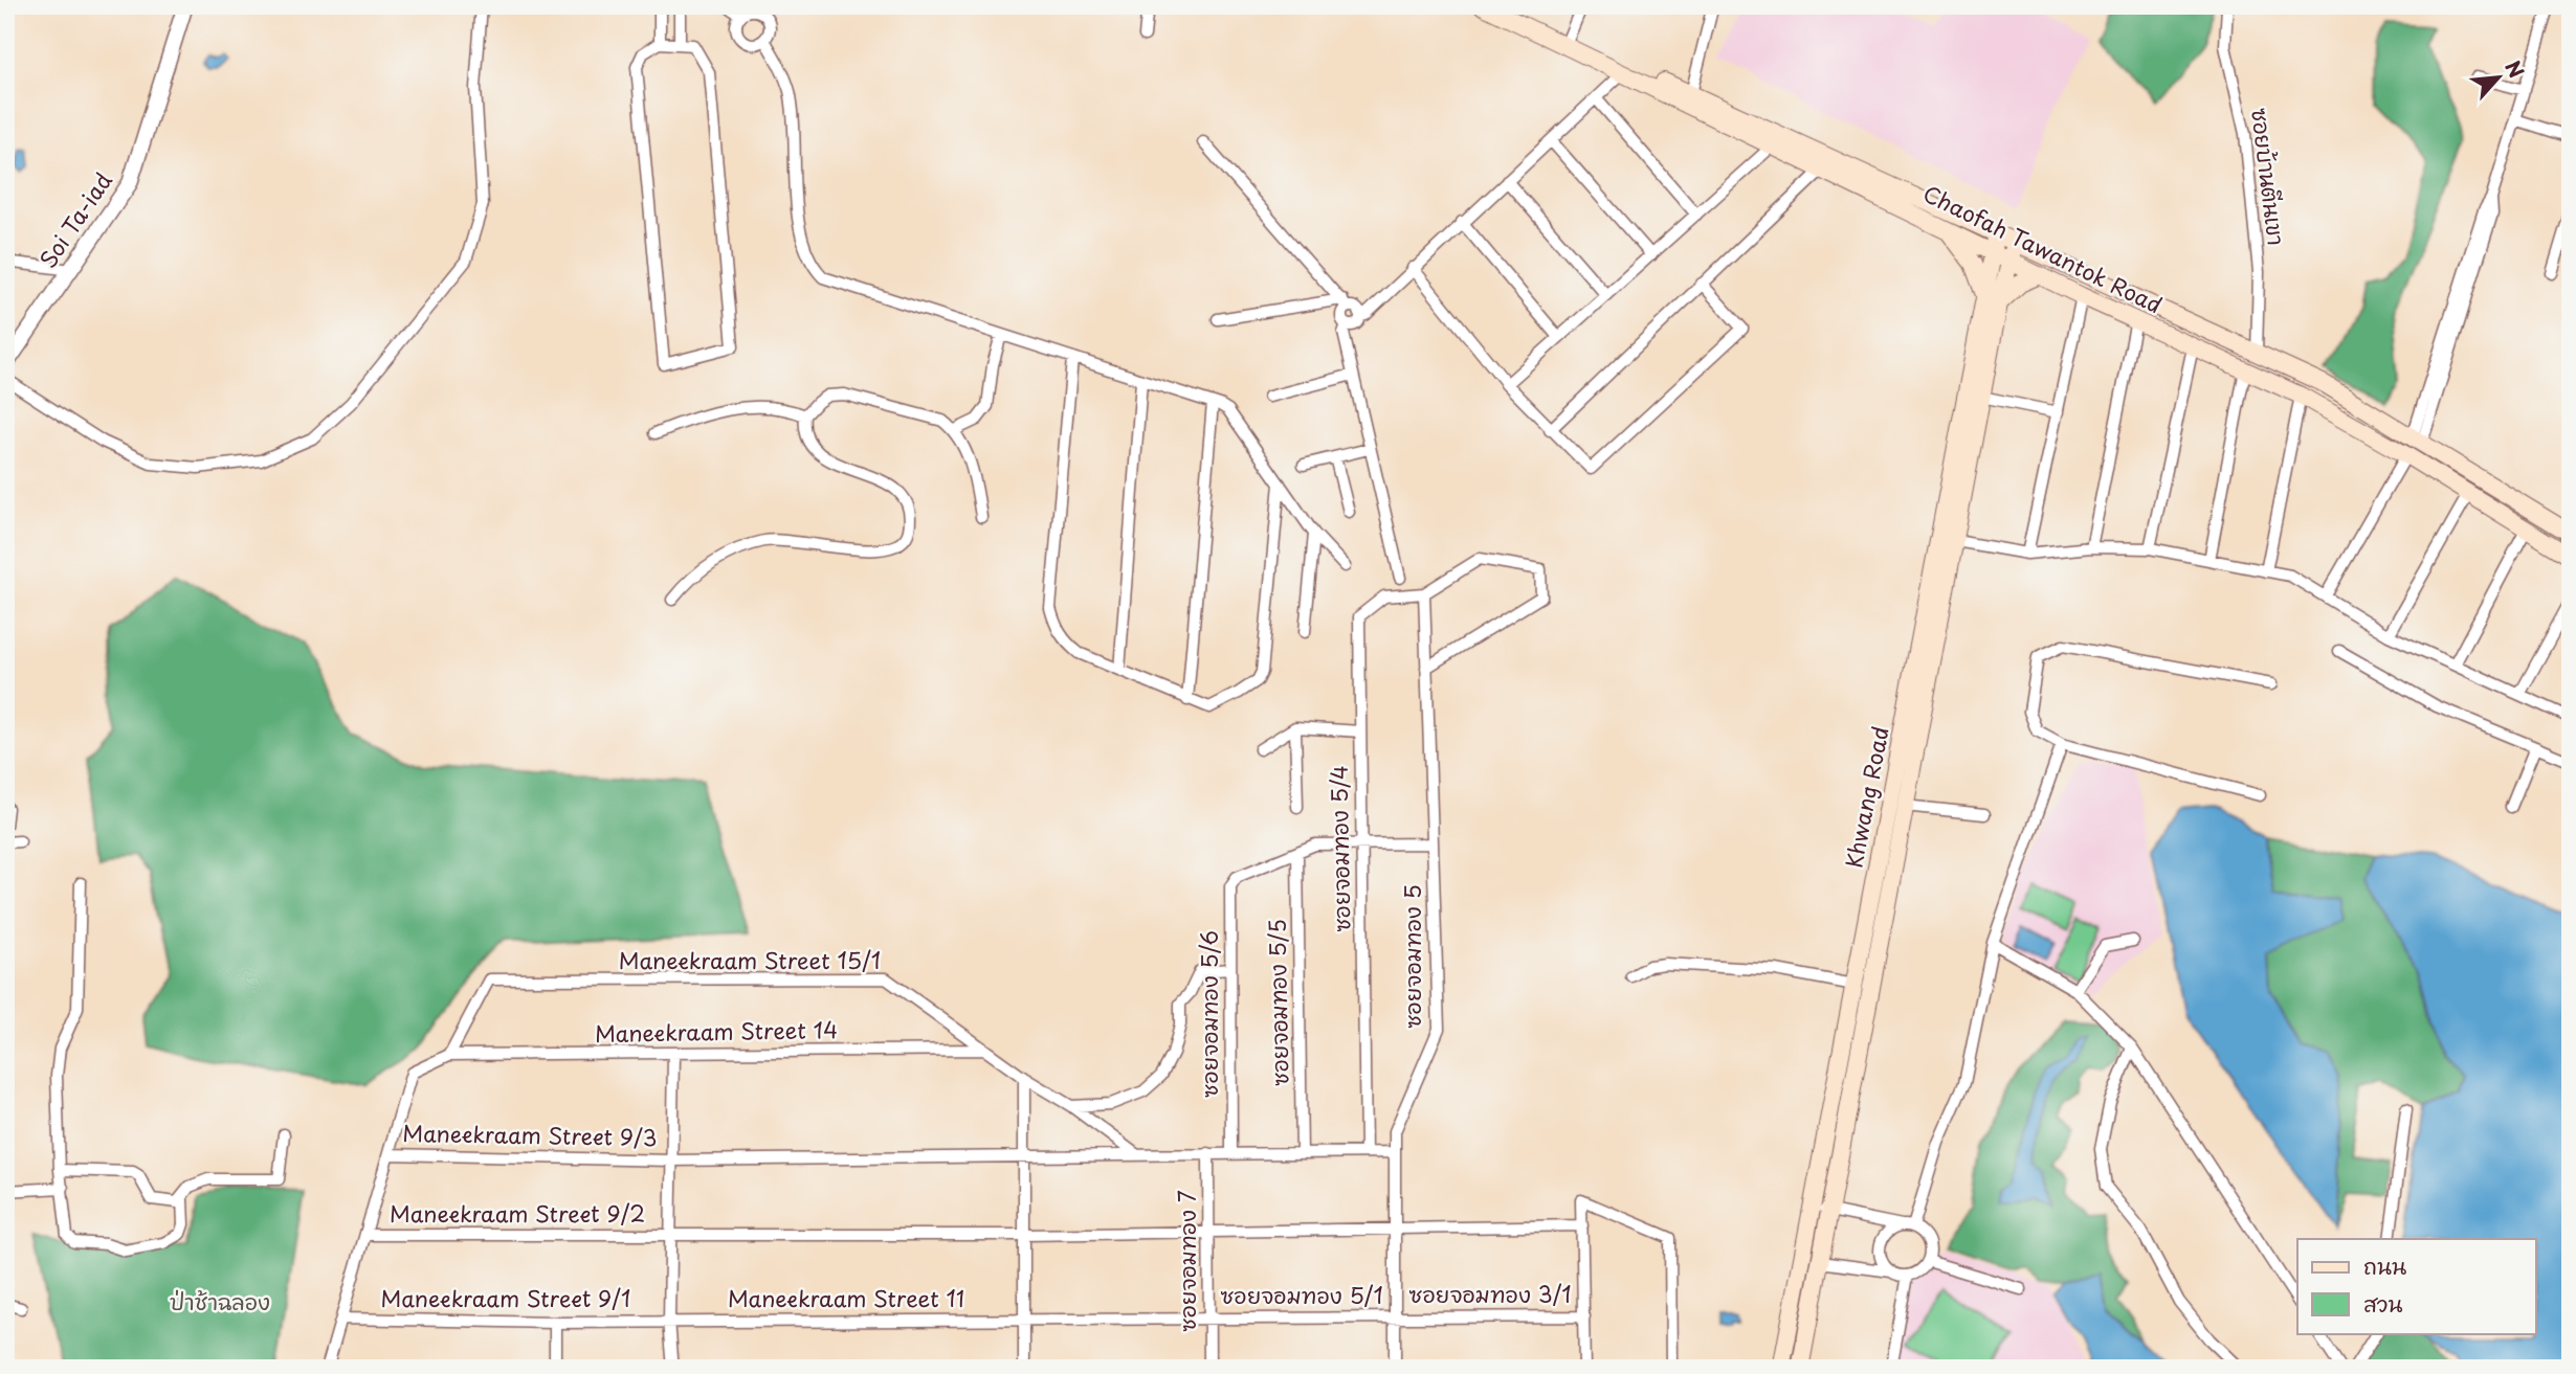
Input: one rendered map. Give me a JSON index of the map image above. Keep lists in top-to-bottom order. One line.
{"streets":{"main road":["Chaofah Tawantok Road","Khwang Road"],"street":["ซอยบ้านตีนเขา","Soi Ta-iad","ซอยจอมทอง 5/4","ซอยจอมทอง 5","Maneekraam Street 15/1","ซอยจอมทอง 5/5","ซอยจอมทอง 5/6","Maneekraam Street 14","Maneekraam Street 9/3","Maneekraam Street 9/2","ซอยจอมทอง 7","ซอยจอมทอง 3/1","ซอยจอมทอง 5/1","Maneekraam Street 9/1","Maneekraam Street 11"]},"crossings":[["ซอยบ้านตีนเขา","Chaofah Tawantok Road"],["Chaofah Tawantok Road","Khwang Road"],["ซอยจอมทอง 5/4","ซอยจอมทอง 5"],["ซอยจอมทอง 5","Maneekraam Street 9/2"],["ซอยจอมทอง 5","ซอยจอมทอง 3/1"],["ซอยจอมทอง 5","ซอยจอมทอง 5/1"],["Maneekraam Street 15/1","Maneekraam Street 14"],["ซอยจอมทอง 5/5","ซอยจอมทอง 5/6"],["Maneekraam Street 9/2","ซอยจอมทอง 7"],["ซอยจอมทอง 7","ซอยจอมทอง 5/1"],["ซอยจอมทอง 3/1","ซอยจอมทอง 5/1"],["ซอยจอมทอง 5/1","Maneekraam Street 11"],["Maneekraam Street 9/1","Maneekraam Street 11"]],"parks":["ป่าช้าฉลอง"],"legend":["ถนน","สวน"],"north":"top right"}
